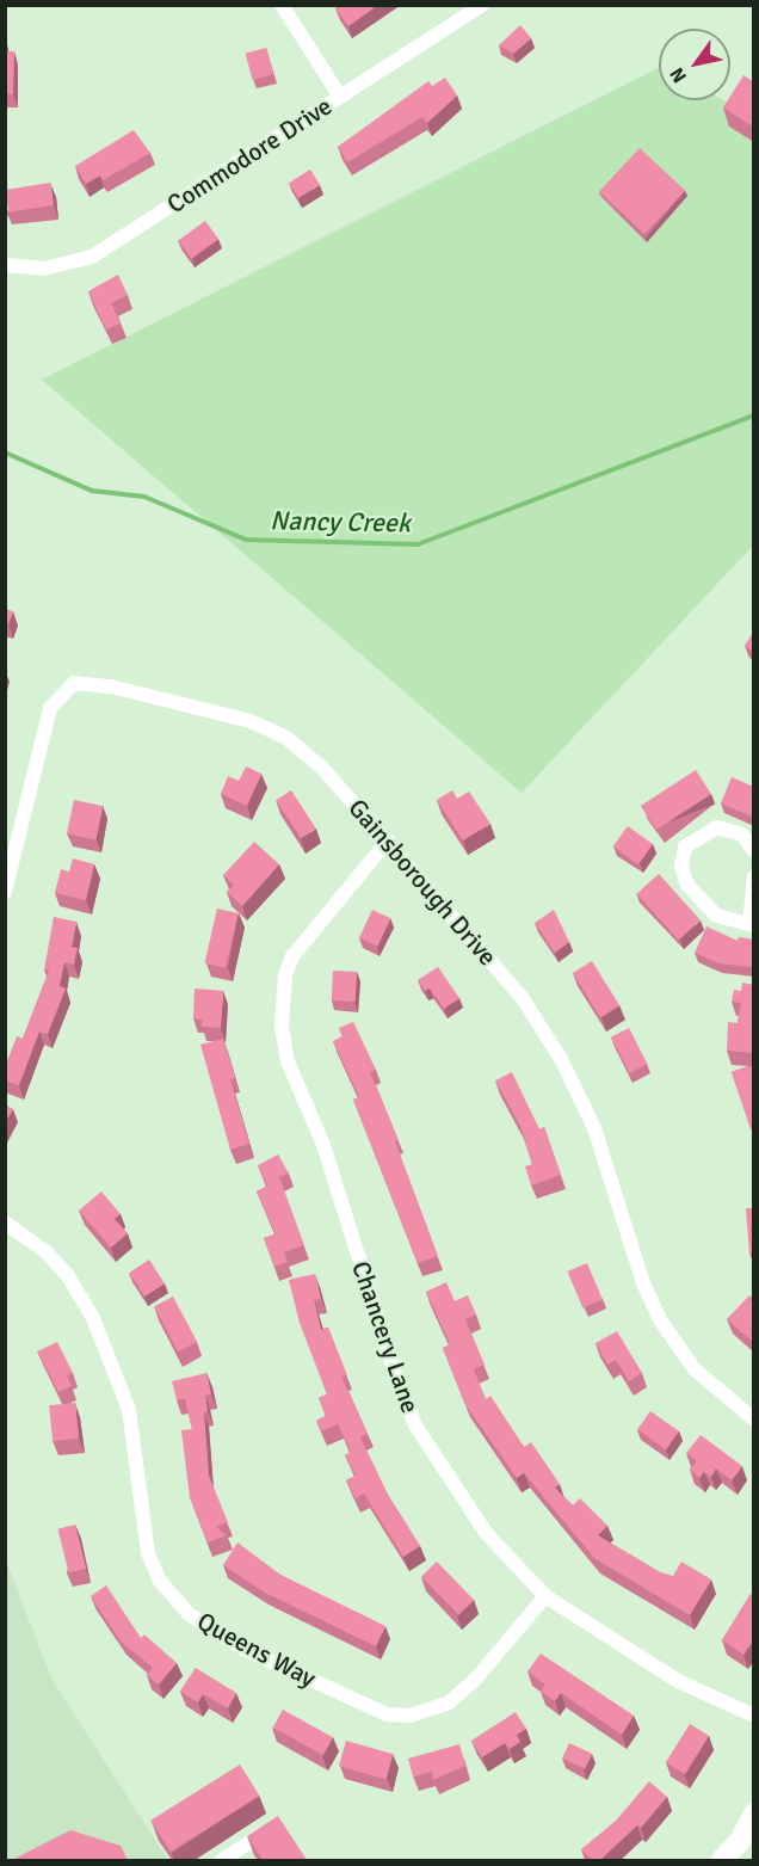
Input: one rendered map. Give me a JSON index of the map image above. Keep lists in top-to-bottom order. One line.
{"streets":{"street":["Commodore Drive","Gainsborough Drive","Chancery Lane","Queens Way"]},"crossings":[["Gainsborough Drive","Chancery Lane"],["Chancery Lane","Queens Way"]],"water":["Nancy Creek"],"north":"bottom left"}
